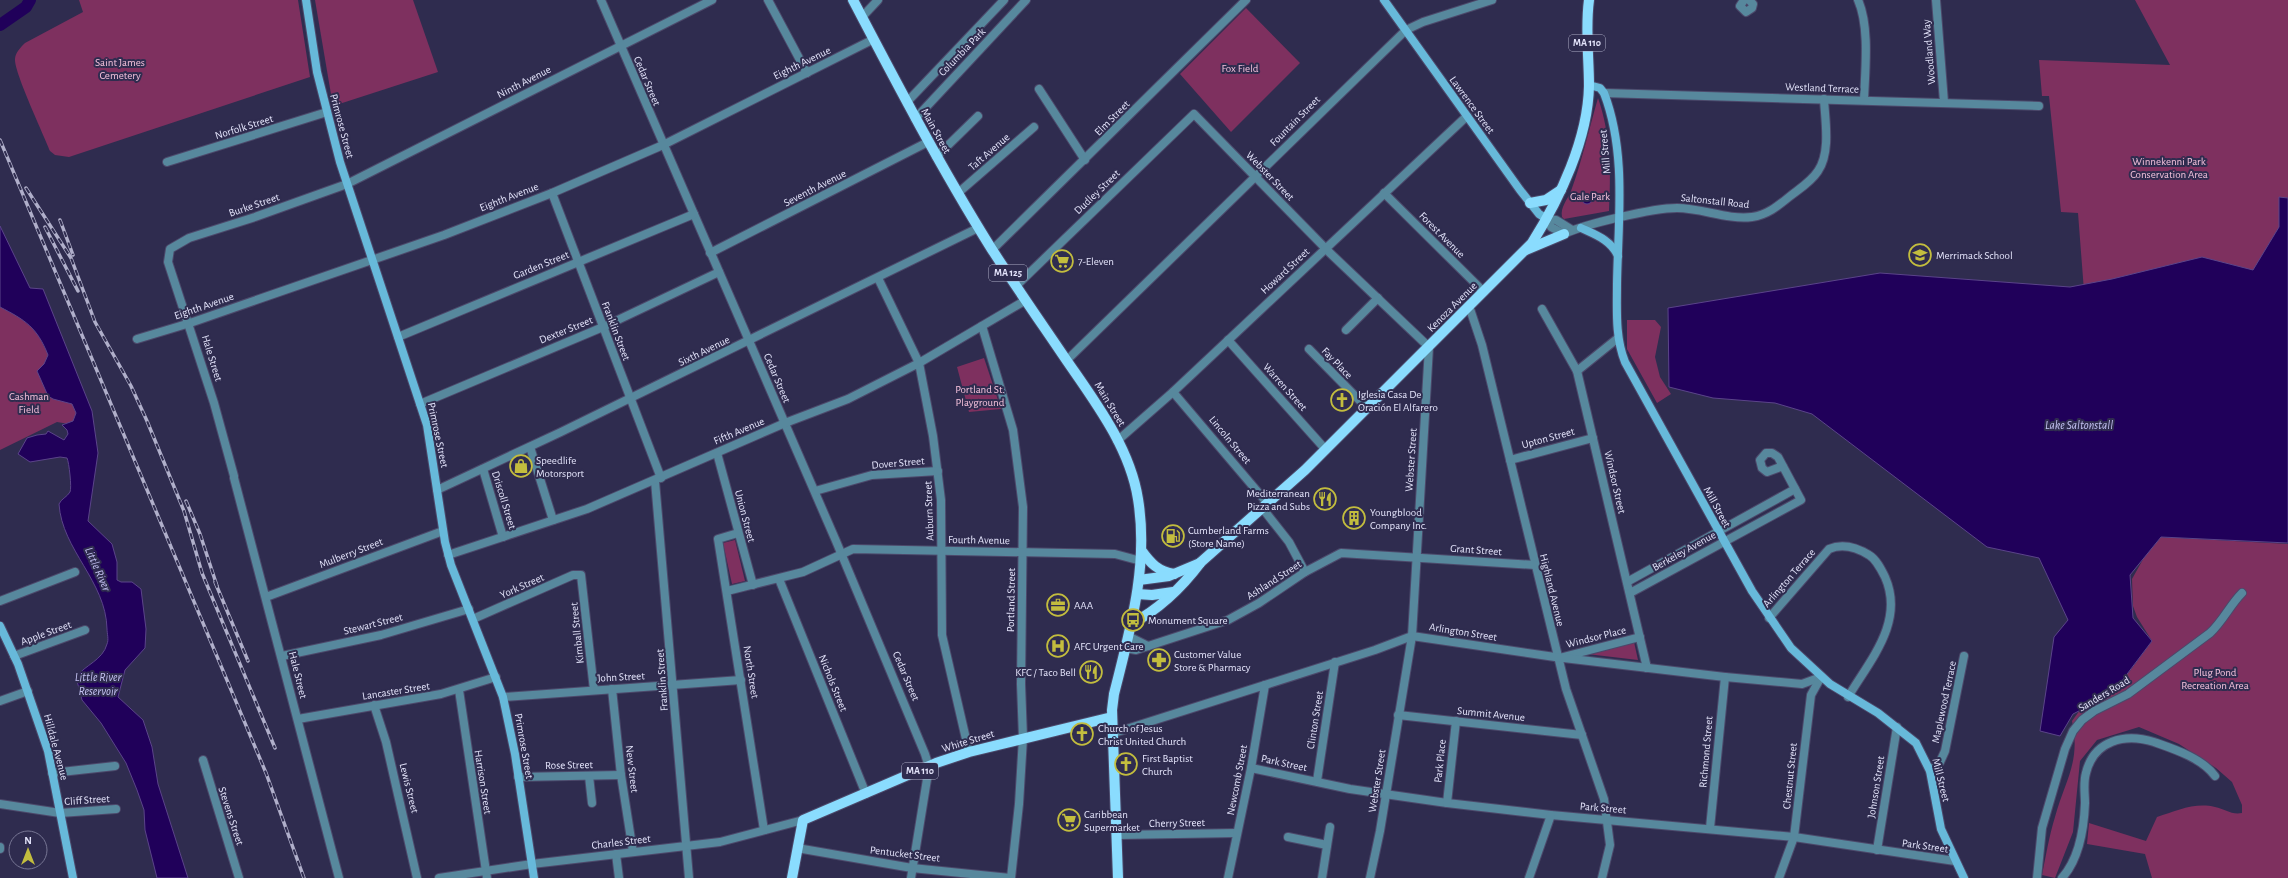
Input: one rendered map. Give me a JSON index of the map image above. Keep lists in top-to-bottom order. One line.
{"streets":{"main road":["MA 110","Lawrence Street","Primrose Street","Main Street","Mill Street","MA 125","Kenoza Avenue","White Street","Hilldale Avenue"],"street":["Columbia Park","Woodland Way","Eighth Avenue","Cedar Street","Ninth Avenue","Westland Terrace","Elm Street","Fountain Street","Norfolk Street","Taft Avenue","Webster Street","Seventh Avenue","Dudley Street","Saltonstall Road","Burke Street","Forest Avenue","Garden Street","Howard Street","Dexter Street","Franklin Street","Sixth Avenue","Hale Street","Fay Place","Warren Street","Fifth Avenue","Upton Street","Lincoln Street","Dover Street","Windsor Street","Driscoll Street","Auburn Street","Union Street","Fourth Avenue","Grant Street","Berkeley Avenue","Mulberry Street","Arlington Terrace","Ashland Street","York Street","Highland Avenue","Portland Street","Stewart Street","Arlington Street","Apple Street","Kimball Street","Windsor Place","North Street","John Street","Nichols Street","Lancaster Street","Sanders Road","Maplewood Terrace","Summit Avenue","Clinton Street","Richmond Street","Park Place","Park Street","Rose Street","New Street","Chestnut Street","Newcomb Street","Harrison Street","Johnson Street","Lewis Street","Cliff Street","Stevens Street","Cherry Street","Charles Street","Pentucket Street"]},"crossings":[["Columbia Park","Main Street"],["Woodland Way","Westland Terrace"],["Eighth Avenue","Cedar Street"],["Eighth Avenue","Primrose Street"],["Eighth Avenue","Main Street"],["Eighth Avenue","Franklin Street"],["Eighth Avenue","Hale Street"],["Cedar Street","Ninth Avenue"],["Cedar Street","Seventh Avenue"],["Cedar Street","Garden Street"],["Cedar Street","Dexter Street"],["Cedar Street","Sixth Avenue"],["Cedar Street","Fifth Avenue"],["Cedar Street","Dover Street"],["Cedar Street","Fourth Avenue"],["Cedar Street","White Street"],["Ninth Avenue","Primrose Street"],["Ninth Avenue","Burke Street"],["Westland Terrace","Mill Street"],["Westland Terrace","Saltonstall Road"],["Lawrence Street","Fountain Street"],["Lawrence Street","Howard Street"],["Lawrence Street","Kenoza Avenue"],["Elm Street","Main Street"],["Fountain Street","Main Street"],["Fountain Street","Webster Street"],["Primrose Street","Norfolk Street"],["Primrose Street","Burke Street"],["Primrose Street","Garden Street"],["Primrose Street","Dexter Street"],["Primrose Street","Sixth Avenue"],["Primrose Street","Fifth Avenue"],["Primrose Street","Mulberry Street"],["Primrose Street","York Street"],["Primrose Street","Stewart Street"],["Primrose Street","John Street"],["Primrose Street","Lancaster Street"],["Primrose Street","Rose Street"],["Primrose Street","Charles Street"],["Main Street","Taft Avenue"],["Main Street","Seventh Avenue"],["Main Street","Dudley Street"],["Main Street","Howard Street"],["Main Street","Kenoza Avenue"],["Main Street","Sixth Avenue"],["Main Street","Fifth Avenue"],["Main Street","Fourth Avenue"],["Main Street","Ashland Street"],["Main Street","Arlington Street"],["Main Street","White Street"],["Main Street","Cherry Street"],["Mill Street","Saltonstall Road"],["Mill Street","Berkeley Avenue"],["Mill Street","Arlington Terrace"],["Mill Street","Arlington Street"],["Mill Street","Maplewood Terrace"],["Mill Street","Park Street"],["Mill Street","Chestnut Street"],["Mill Street","Johnson Street"],["Webster Street","Dudley Street"],["Webster Street","Howard Street"],["Webster Street","Kenoza Avenue"],["Webster Street","Grant Street"],["Webster Street","Ashland Street"],["Webster Street","Arlington Street"],["Webster Street","Summit Avenue"],["Webster Street","Park Street"],["Burke Street","Hale Street"],["Forest Avenue","Howard Street"],["Forest Avenue","Kenoza Avenue"],["Garden Street","Franklin Street"],["Howard Street","Warren Street"],["Howard Street","Lincoln Street"],["Kenoza Avenue","Fay Place"],["Kenoza Avenue","Warren Street"],["Kenoza Avenue","Lincoln Street"],["Kenoza Avenue","Highland Avenue"],["Dexter Street","Franklin Street"],["Franklin Street","Sixth Avenue"],["Franklin Street","Fifth Avenue"],["Franklin Street","John Street"],["Franklin Street","Charles Street"],["Sixth Avenue","Driscoll Street"],["Sixth Avenue","Auburn Street"],["Hale Street","Mulberry Street"],["Hale Street","Stewart Street"],["Hale Street","Lancaster Street"],["Fifth Avenue","Driscoll Street"],["Fifth Avenue","Auburn Street"],["Fifth Avenue","Union Street"],["Fifth Avenue","Portland Street"],["Upton Street","Windsor Street"],["Upton Street","Highland Avenue"],["Lincoln Street","Ashland Street"],["Dover Street","Auburn Street"],["Windsor Street","Berkeley Avenue"],["Windsor Street","Arlington Street"],["Windsor Street","Windsor Place"],["Auburn Street","Fourth Avenue"],["Auburn Street","White Street"],["Union Street","Fourth Avenue"],["Union Street","North Street"],["Fourth Avenue","Portland Street"],["Fourth Avenue","North Street"],["Fourth Avenue","Nichols Street"],["Grant Street","Ashland Street"],["Grant Street","Highland Avenue"],["York Street","Kimball Street"],["Highland Avenue","Arlington Street"],["Highland Avenue","Windsor Place"],["Highland Avenue","Summit Avenue"],["Highland Avenue","Park Street"],["Portland Street","White Street"],["Portland Street","Pentucket Street"],["Arlington Street","Windsor Place"],["Arlington Street","Clinton Street"],["Arlington Street","Richmond Street"],["Arlington Street","Chestnut Street"],["Arlington Street","Newcomb Street"],["Apple Street","Hilldale Avenue"],["Kimball Street","John Street"],["North Street","John Street"],["North Street","Charles Street"],["John Street","New Street"],["Nichols Street","White Street"],["Lancaster Street","Harrison Street"],["Lancaster Street","Lewis Street"],["Summit Avenue","Park Place"],["Clinton Street","Park Street"],["White Street","Charles Street"],["Hilldale Avenue","Cliff Street"],["Richmond Street","Park Street"],["Park Place","Park Street"],["Park Street","Chestnut Street"],["Park Street","Newcomb Street"],["Park Street","Johnson Street"],["Rose Street","New Street"],["New Street","Charles Street"],["Newcomb Street","Cherry Street"],["Harrison Street","Charles Street"]],"water":["Lake Saltonstall","Little River","Little River Reservoir"],"parks":["Saint James Cemetery","Fox Field","Winnekenni Park Conservation Area","Gale Park","Portland St. Playground","Cashman Field","Plug Pond Recreation Area"],"places":{"school or university":["Merrimack School"],"supermarket":["7-Eleven","Caribbean Supermarket"],"church":["Iglesia Casa De Oración El Alfarero","Church of Jesus Christ United Church","First Baptist Church"],"shop":["Speedlife Motorsport"],"restaurant":["Mediterranean Pizza and Subs","KFC / Taco Bell"],"building":["Youngblood Company Inc."],"fuel station":["Cumberland Farms (Store Name)"],"office":["AAA"],"bus stop":["Monument Square"],"hospital":["AFC Urgent Care"],"pharmacy":["Customer Value Store & Pharmacy"]},"north":"top"}
